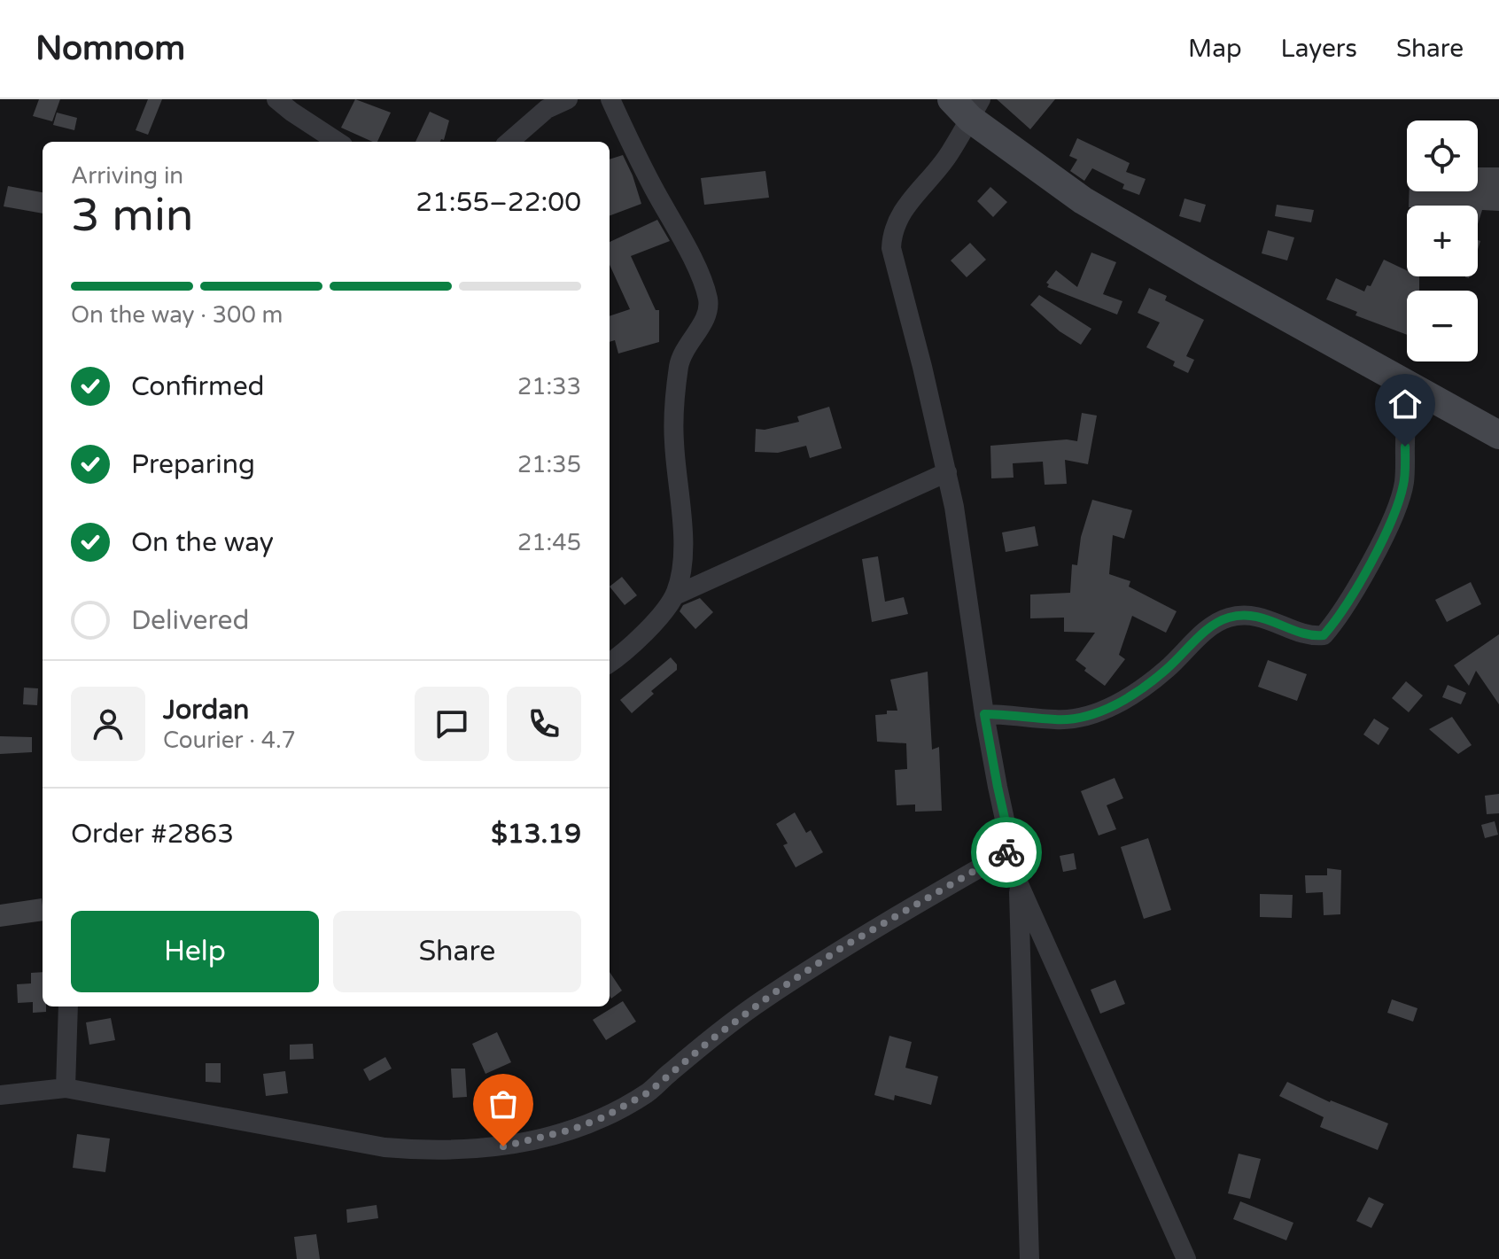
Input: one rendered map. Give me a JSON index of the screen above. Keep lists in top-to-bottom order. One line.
{"page":{"header":"Nomnom","nav":["Map","Layers","Share"],"map_buttons":["+","−"],"heading":["3 min","Arriving in","21:55–22:00"],"panel":["Jordan","Courier · 4.7","Order #2863","$13.19"],"bar":"On the way · 300 m","list":[["Confirmed","21:33"],["Preparing","21:35"],["On the way","21:45"],"Delivered"],"buttons":["Help","Share"]}}
